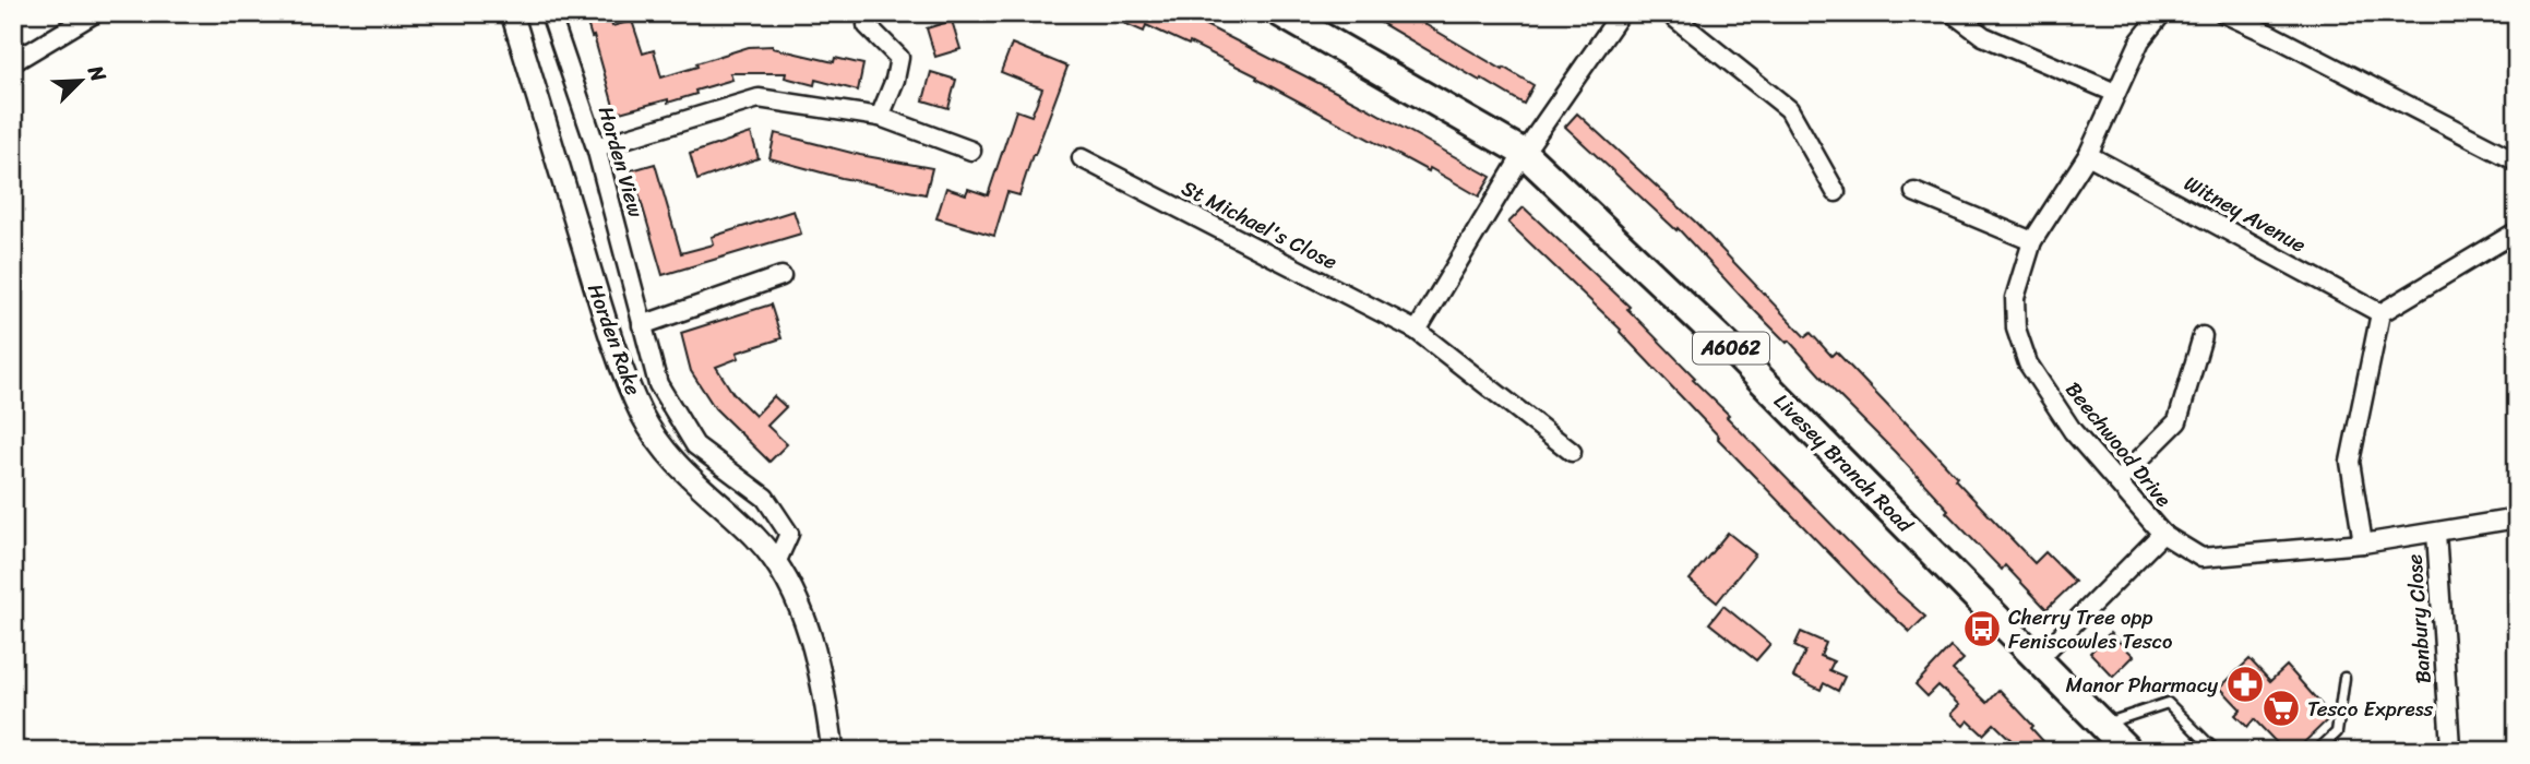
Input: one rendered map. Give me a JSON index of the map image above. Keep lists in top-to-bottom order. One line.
{"streets":{"main road":["A6062","Livesey Branch Road"],"street":["Horden View","Witney Avenue","St Michael's Close","Horden Rake","Beechwood Drive","Banbury Close"]},"crossings":[["Horden View","Horden Rake"],["Witney Avenue","Beechwood Drive"],["Beechwood Drive","Livesey Branch Road"],["Beechwood Drive","Banbury Close"]],"places":{"bus stop":["Cherry Tree opp Feniscowles Tesco"],"pharmacy":["Manor Pharmacy"],"supermarket":["Tesco Express"]},"north":"top right"}
